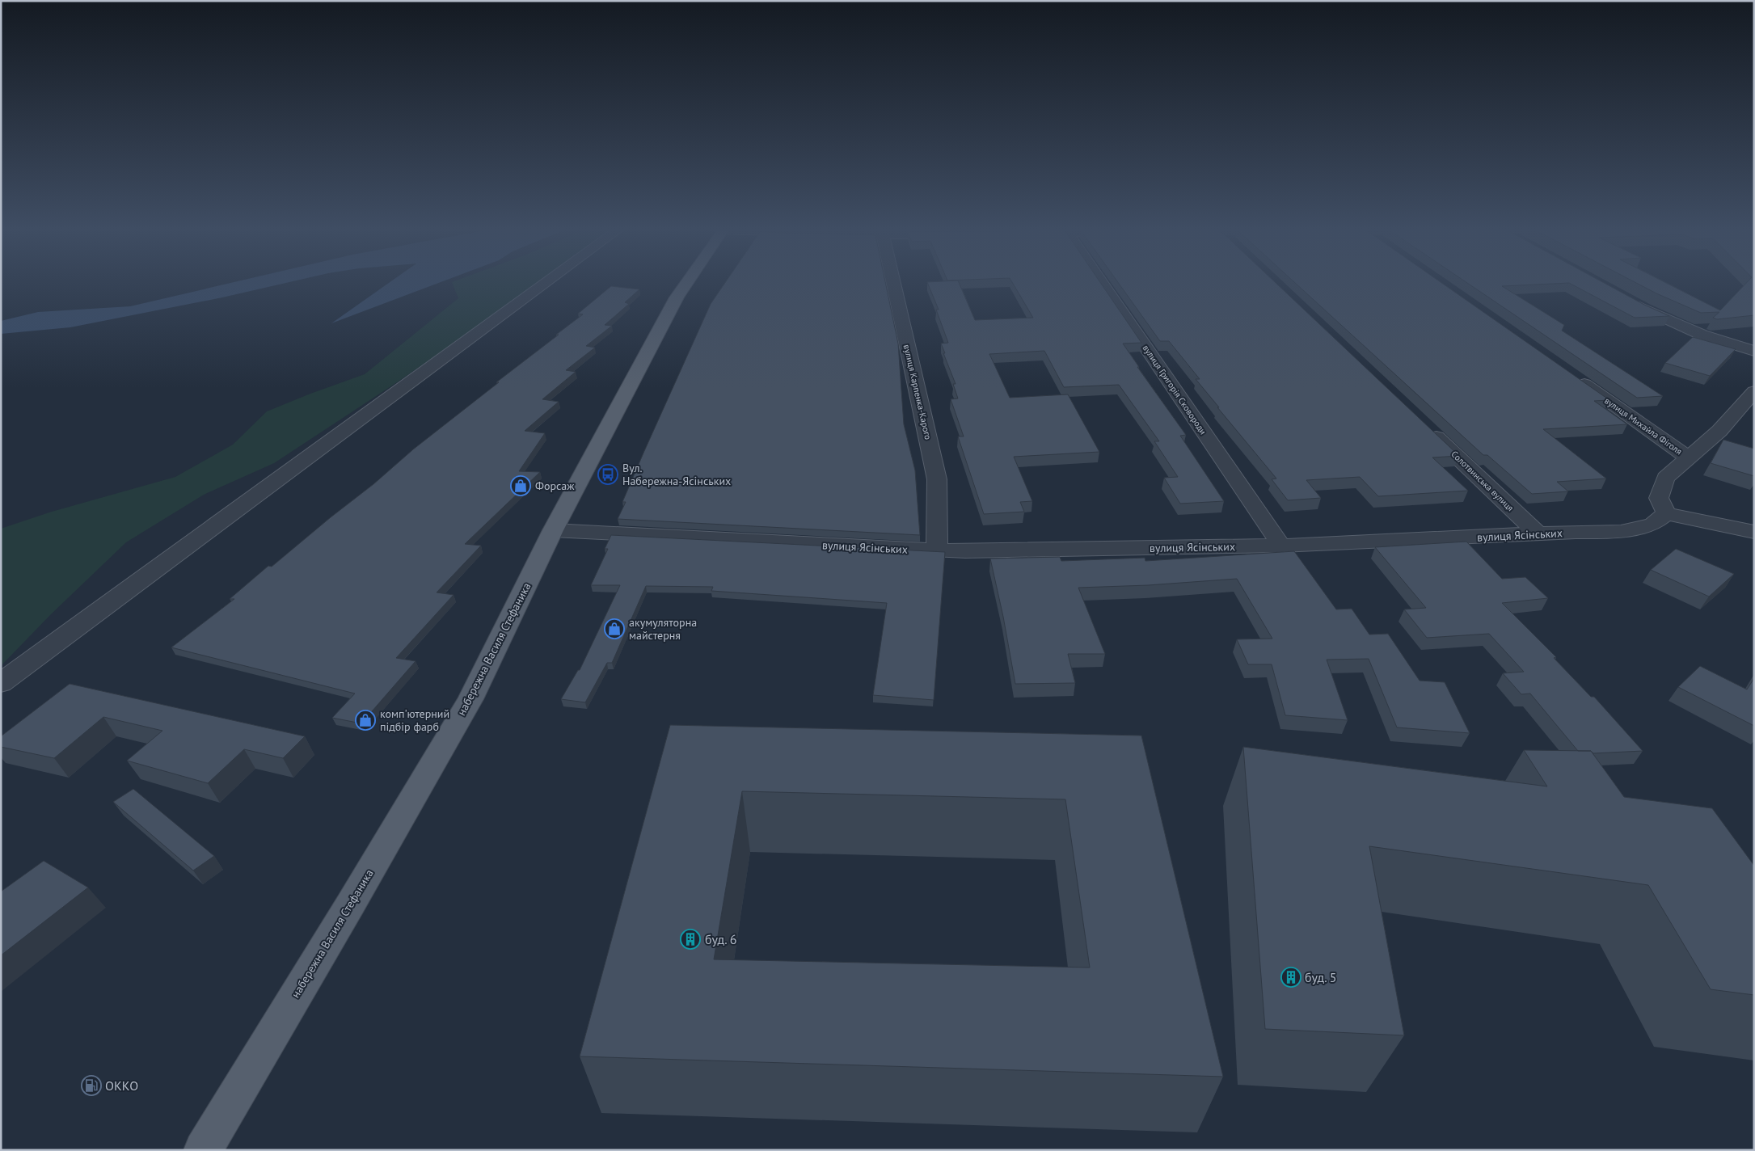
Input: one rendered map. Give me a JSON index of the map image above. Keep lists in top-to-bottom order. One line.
{"streets":{"main road":["набережна Василя Стефаника"],"street":["вулиця Григорія Сковороди","вулиця Карпенка-Карого","вулиця Михайла Фіголя","Солотвинська вулиця","вулиця Ясінських"]},"crossings":[["вулиця Григорія Сковороди","вулиця Ясінських"],["вулиця Карпенка-Карого","вулиця Ясінських"],["Солотвинська вулиця","вулиця Ясінських"],["вулиця Ясінських","набережна Василя Стефаника"]],"places":{"bus stop":["Вул. Набережна-Ясінських"],"shop":["Форсаж","акумуляторна майстерня","комп'ютерний підбір фарб"],"building":["буд. 6","буд. 5"],"fuel station":["ОККО"]}}
